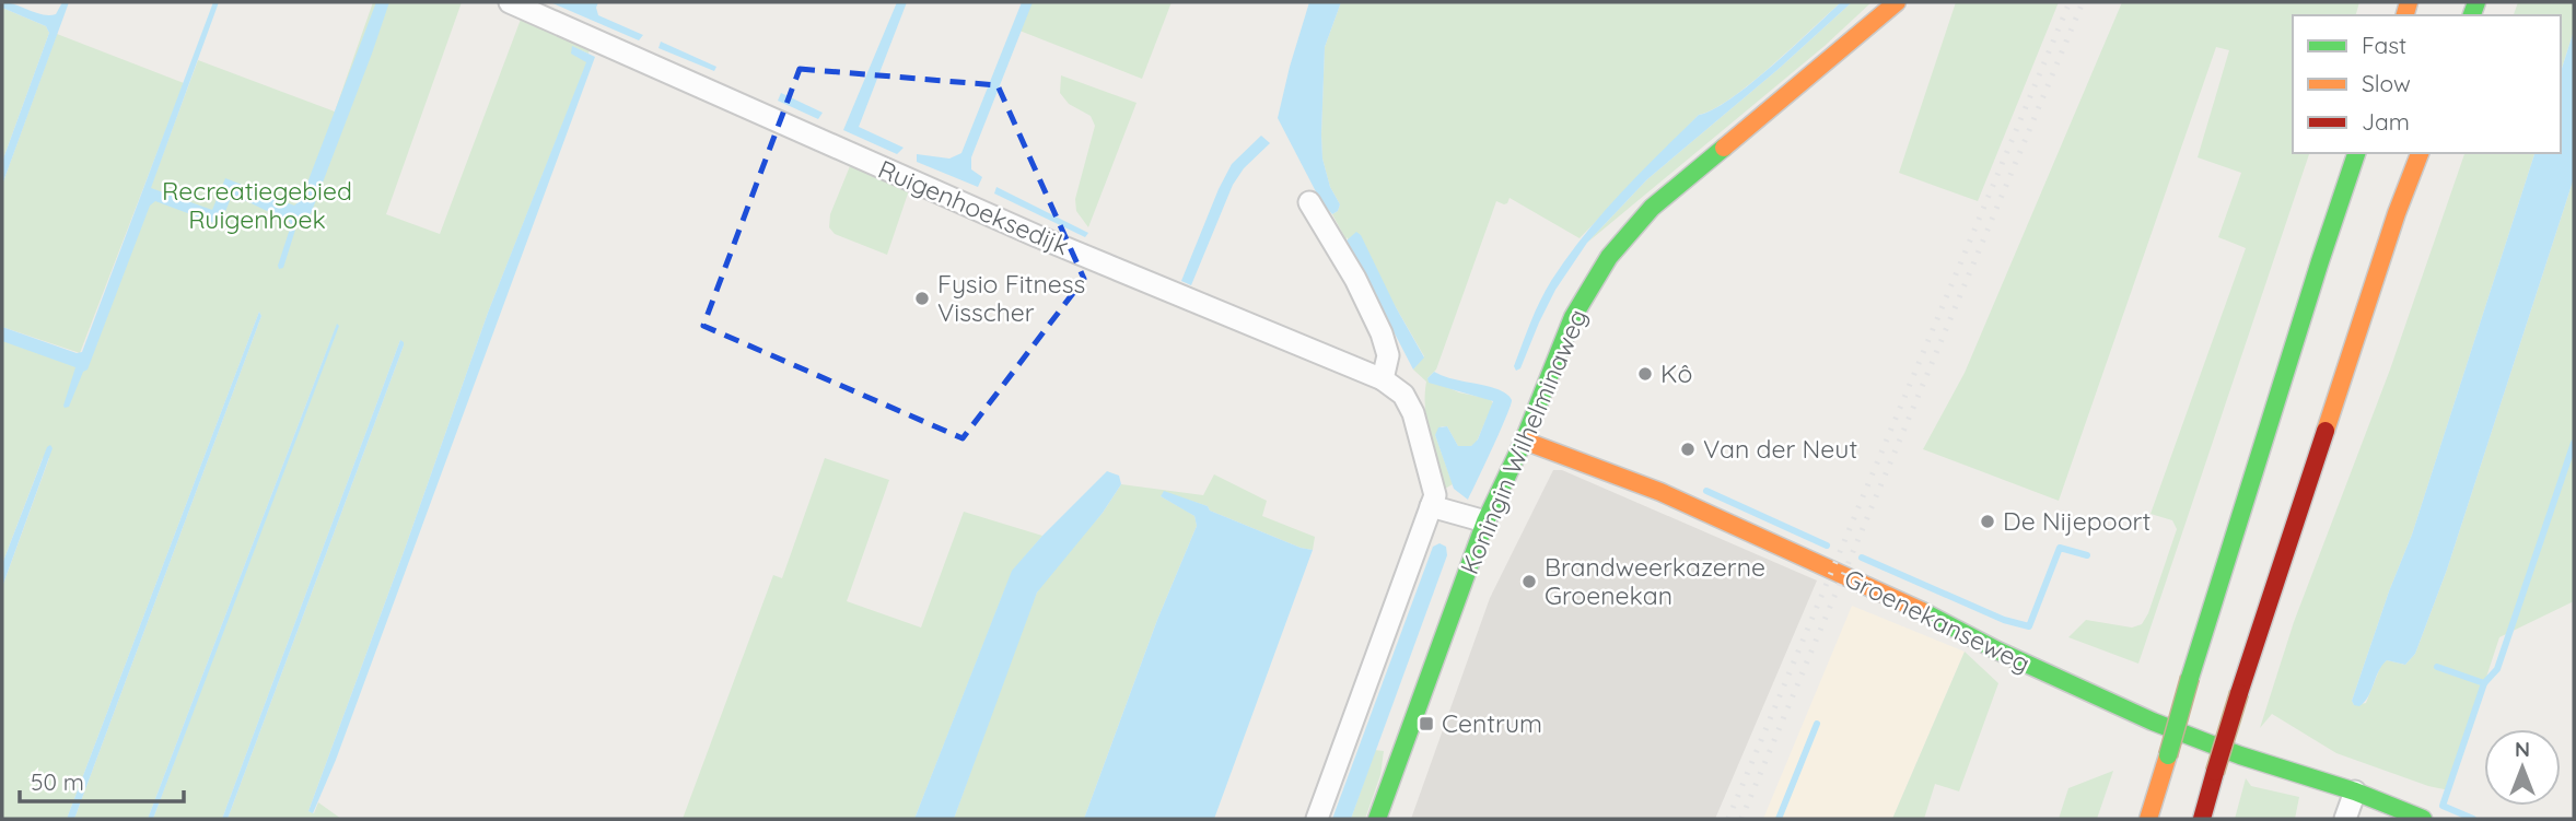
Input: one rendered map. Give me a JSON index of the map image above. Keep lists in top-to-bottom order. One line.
{"streets":{"main road":["Koningin Wilhelminaweg","Groenekanseweg"],"street":["Ruigenhoeksedijk"]},"crossings":[["Koningin Wilhelminaweg","Groenekanseweg"]],"parks":["Recreatiegebied Ruigenhoek"],"places":{"other":["Fysio Fitness Visscher","Kô","Van der Neut","De Nijepoort","Brandweerkazerne Groenekan"],"transit":["Centrum"]},"legend":["Fast","Slow","Jam"],"scale_bar":"50 m","north":"top"}
